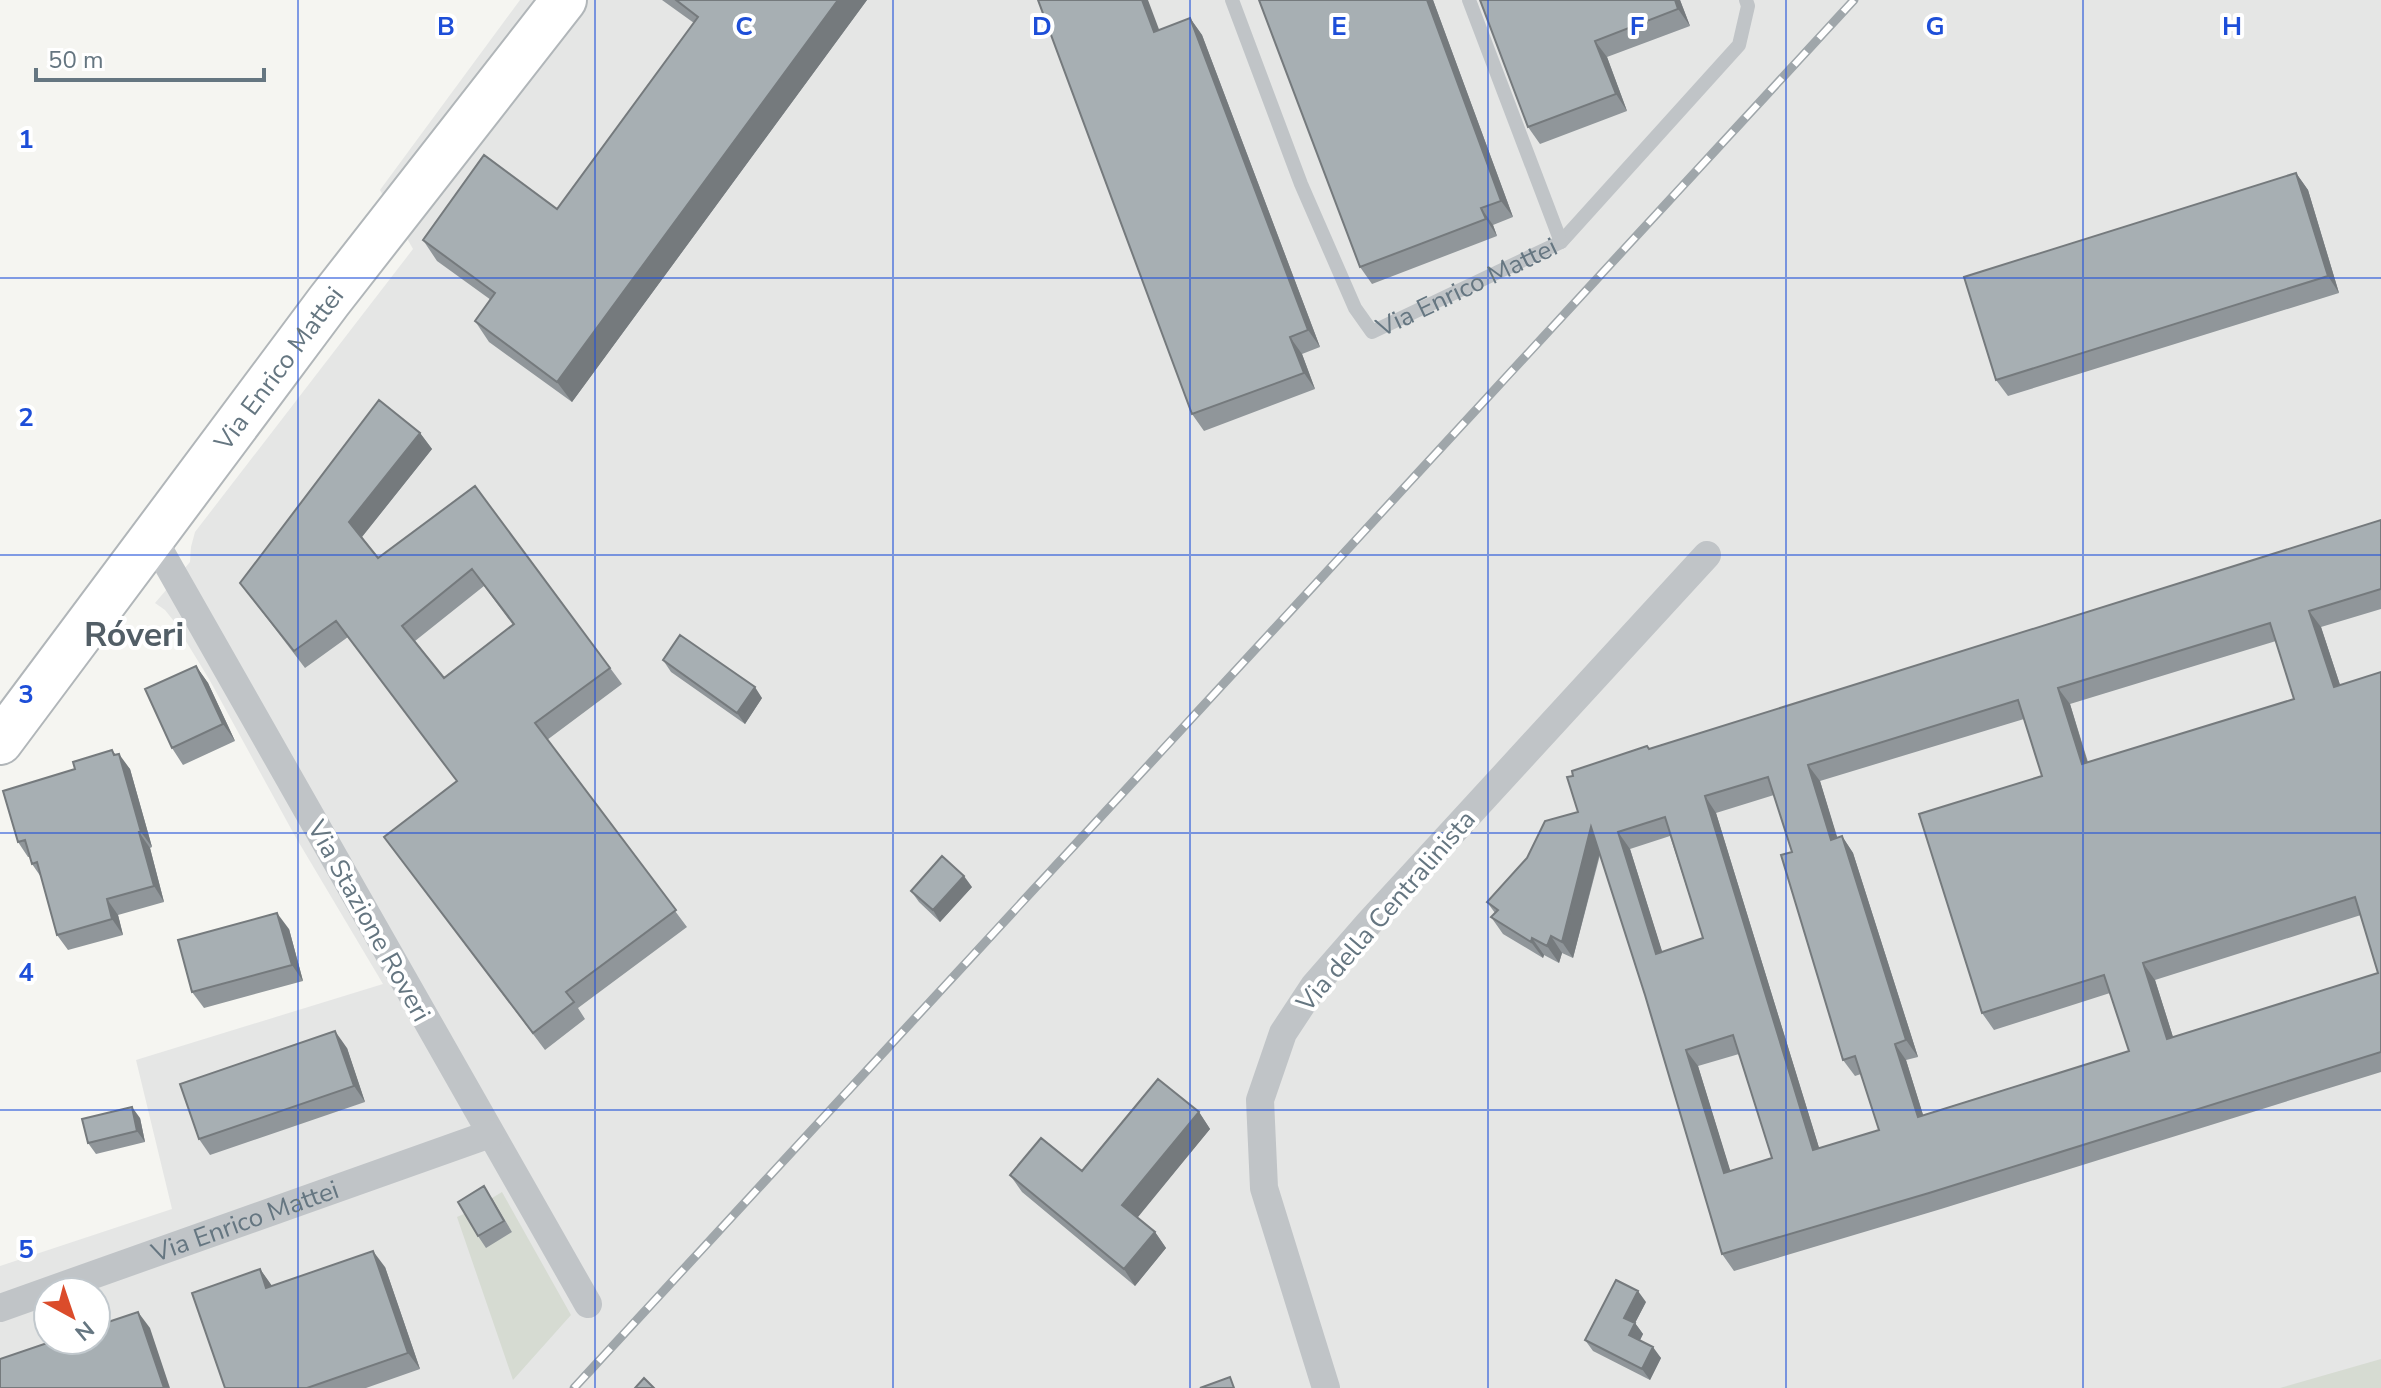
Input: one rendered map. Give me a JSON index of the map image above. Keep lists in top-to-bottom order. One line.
{"streets":{"main road":["Via Enrico Mattei"],"street":["Via della Centralinista","Via Stazione Roveri"]},"crossings":[["Via Enrico Mattei","Via Stazione Roveri"]],"districts":["Róveri"],"scale_bar":"50 m","north":"bottom right","grid":{"columns":["B","C","D","E","F","G","H"],"rows":["1","2","3","4","5"]}}
